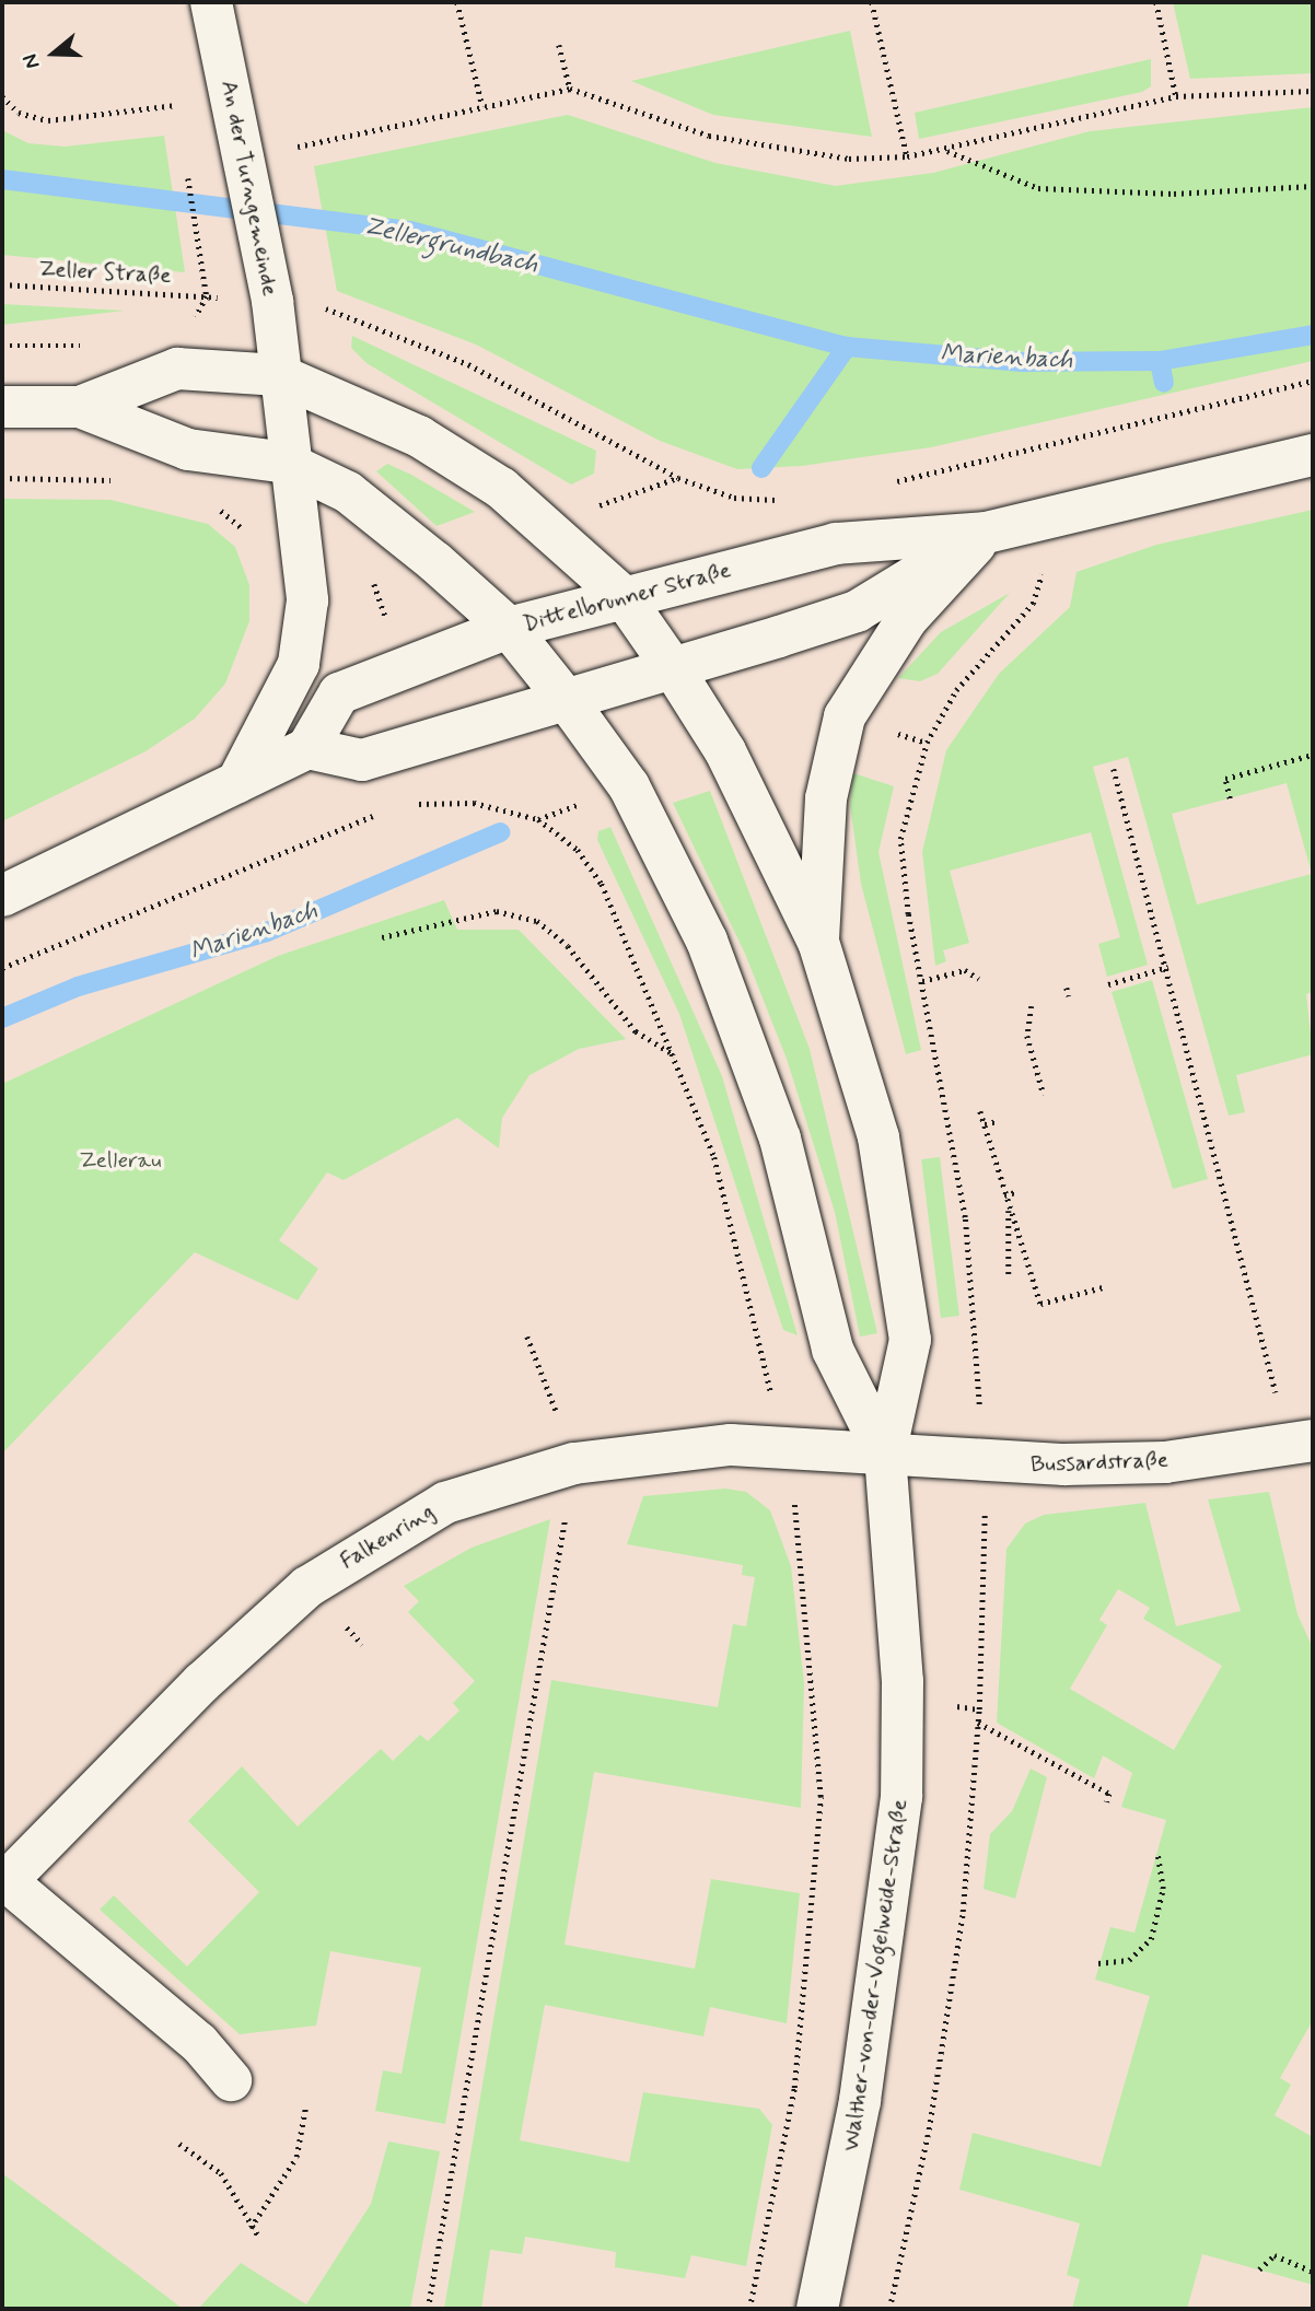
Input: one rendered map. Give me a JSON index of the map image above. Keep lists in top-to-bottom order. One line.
{"streets":{"street":["An der Turngemeinde","Dittelbrunner Straße","Bussardstraße","Falkenring","Walther-von-der-Vogelweide-Straße"],"path":["Zeller Straße"]},"crossings":[["Dittelbrunner Straße","Walther-von-der-Vogelweide-Straße"],["Bussardstraße","Falkenring"],["Bussardstraße","Walther-von-der-Vogelweide-Straße"],["Falkenring","Walther-von-der-Vogelweide-Straße"]],"water":["Zellergrundbach","Marienbach"],"parks":["Zellerau"],"north":"left"}
